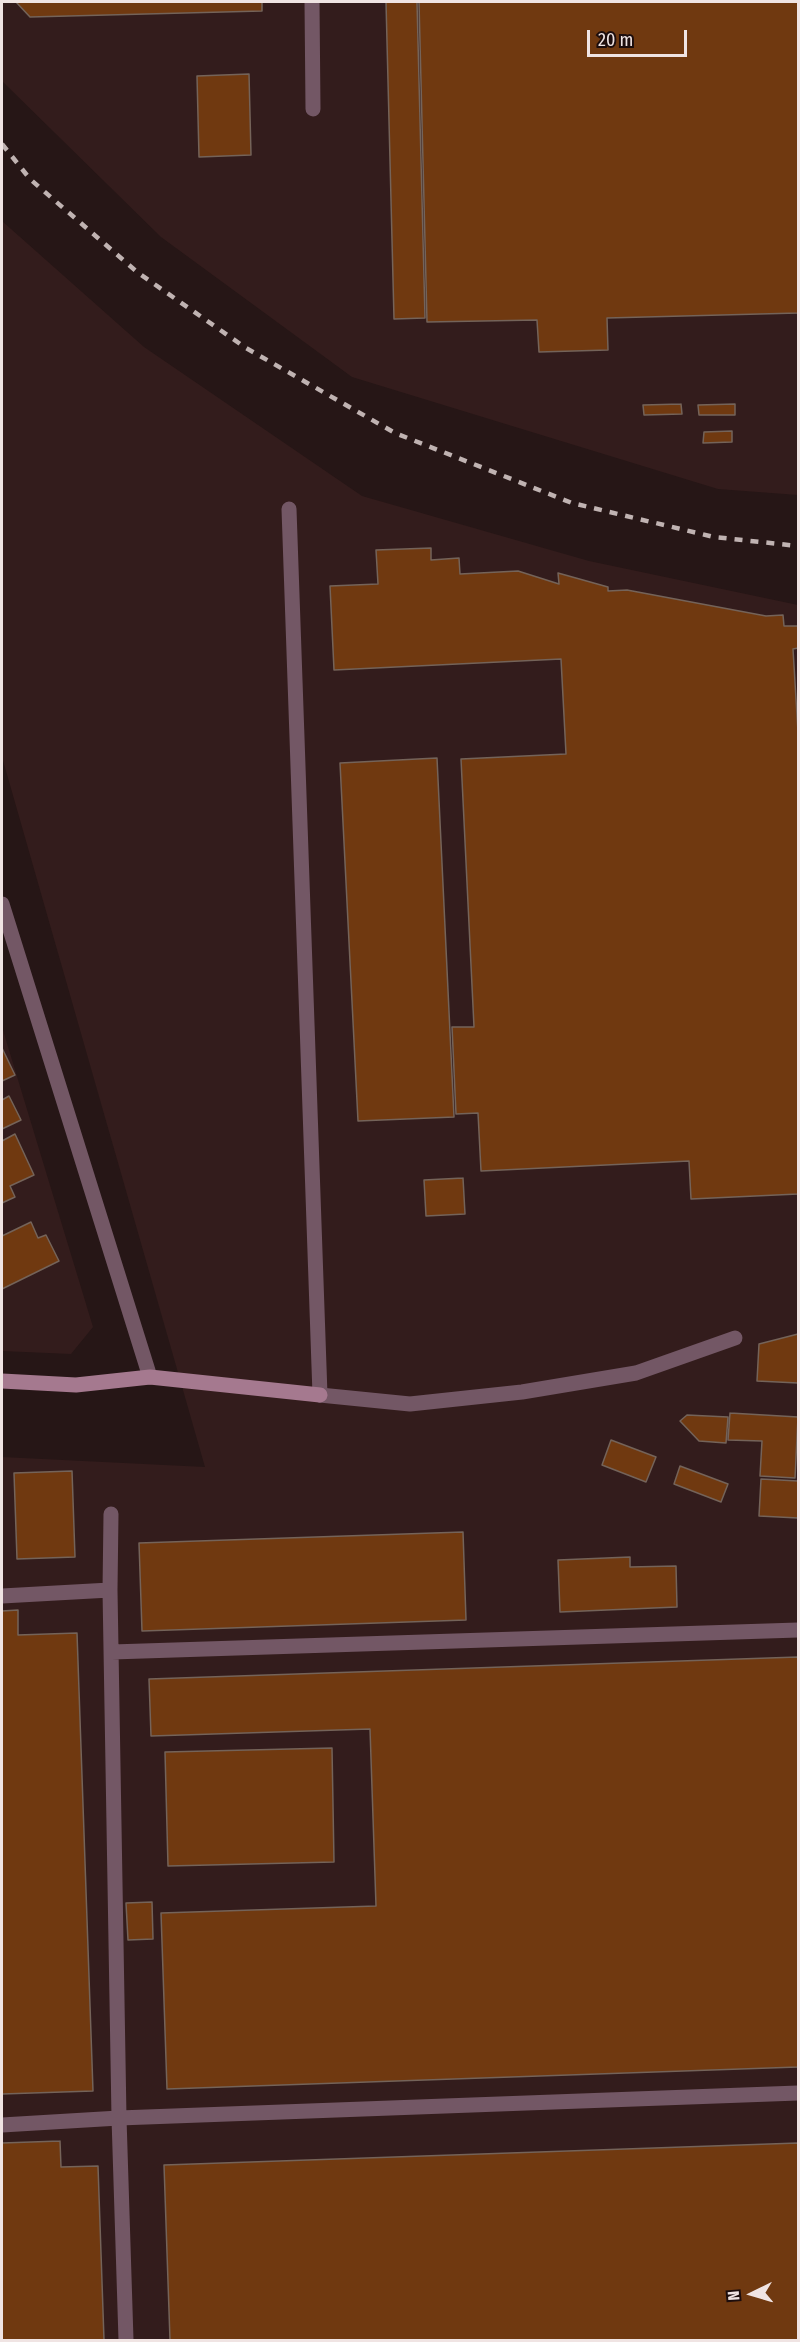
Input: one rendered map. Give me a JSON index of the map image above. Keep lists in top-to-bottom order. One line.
{"scale_bar":"20 m","north":"left"}
